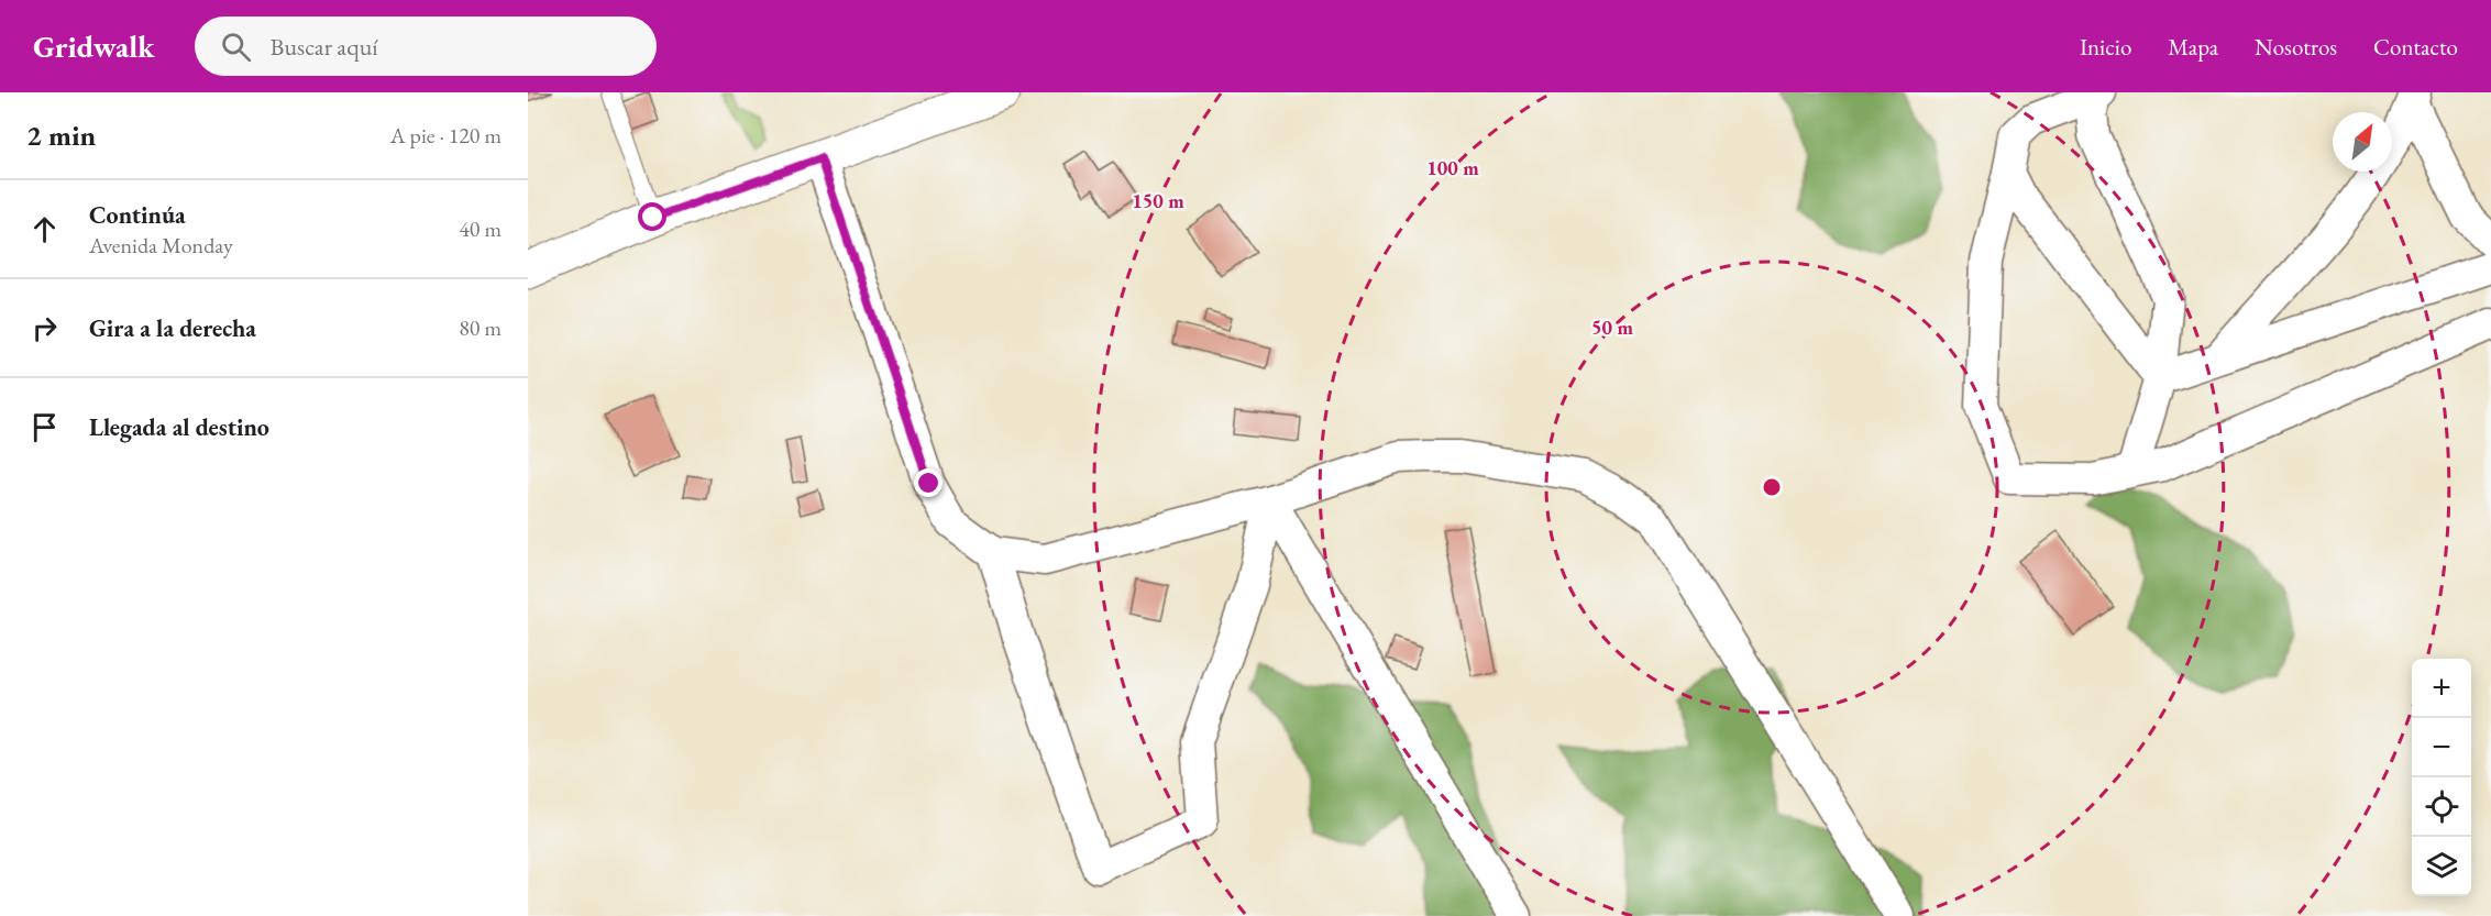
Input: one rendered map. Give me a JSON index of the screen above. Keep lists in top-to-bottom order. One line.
{"north":"top right","page":{"header":"Gridwalk","search":"Buscar aquí","nav":["Inicio","Mapa","Nosotros","Contacto"],"heading":["2 min","A pie · 120 m"],"list":[["Continúa","Avenida Monday","40 m"],["Gira a la derecha","80 m"],"Llegada al destino"],"map_buttons":["+","−"]},"rings":["100 m","150 m","50 m"]}
